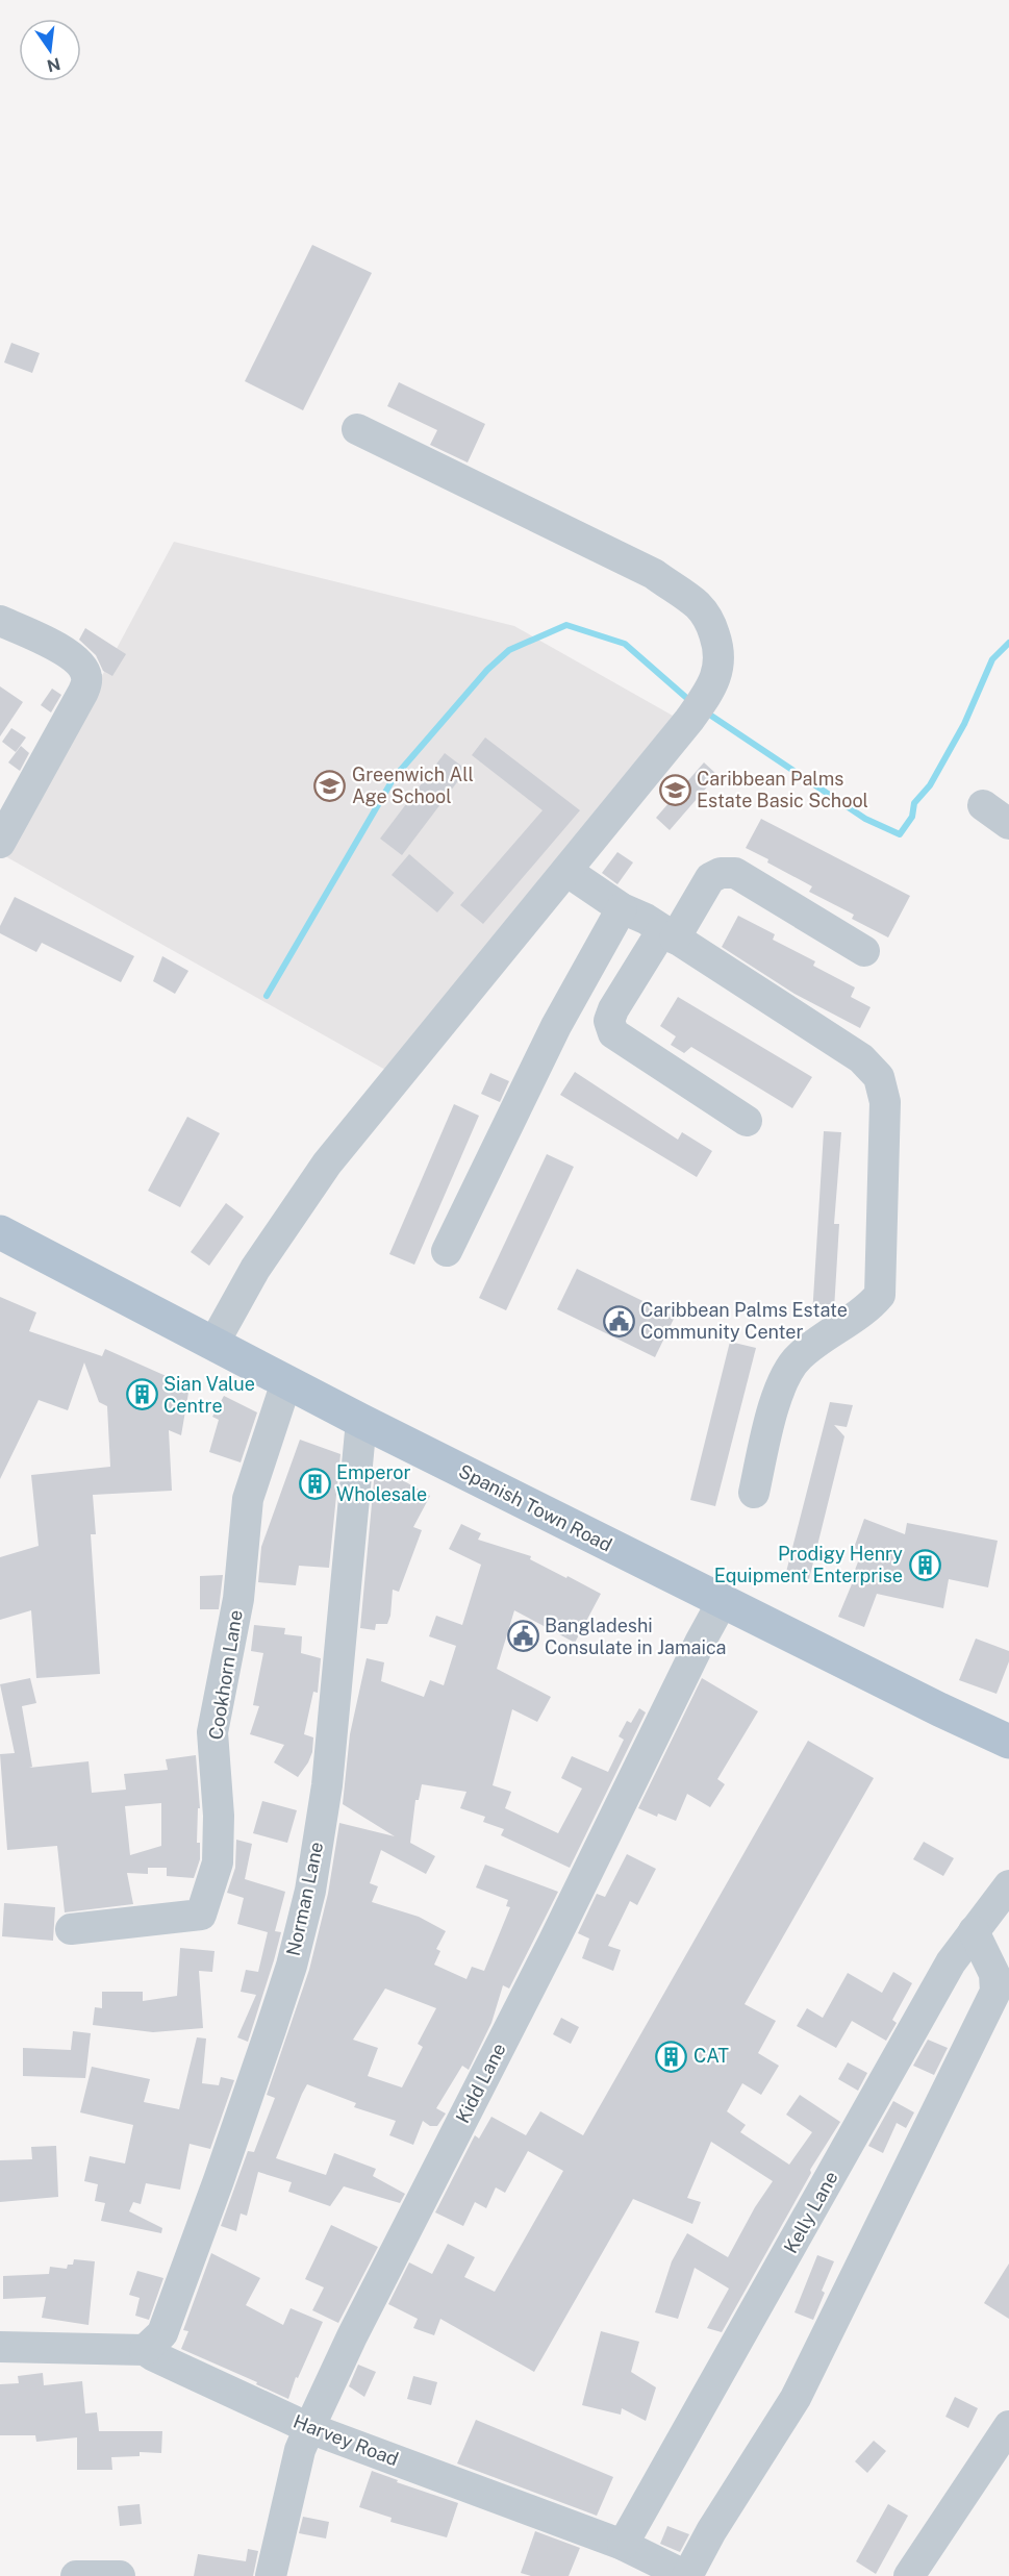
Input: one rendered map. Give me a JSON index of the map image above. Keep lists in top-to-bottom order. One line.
{"streets":{"main road":["Spanish Town Road"],"street":["Cookhorn Lane","Norman Lane","Kidd Lane","Kelly Lane","Harvey Road"]},"crossings":[["Spanish Town Road","Cookhorn Lane"],["Spanish Town Road","Norman Lane"],["Spanish Town Road","Kidd Lane"],["Norman Lane","Harvey Road"],["Kidd Lane","Harvey Road"],["Kelly Lane","Harvey Road"]],"places":{"school or university":["Greenwich All Age School","Caribbean Palms Estate Basic School"],"public building":["Caribbean Palms Estate Community Center","Bangladeshi Consulate in Jamaica"],"building":["Sian Value Centre","Emperor Wholesale","Prodigy Henry Equipment Enterprise","CAT"]},"north":"bottom"}
